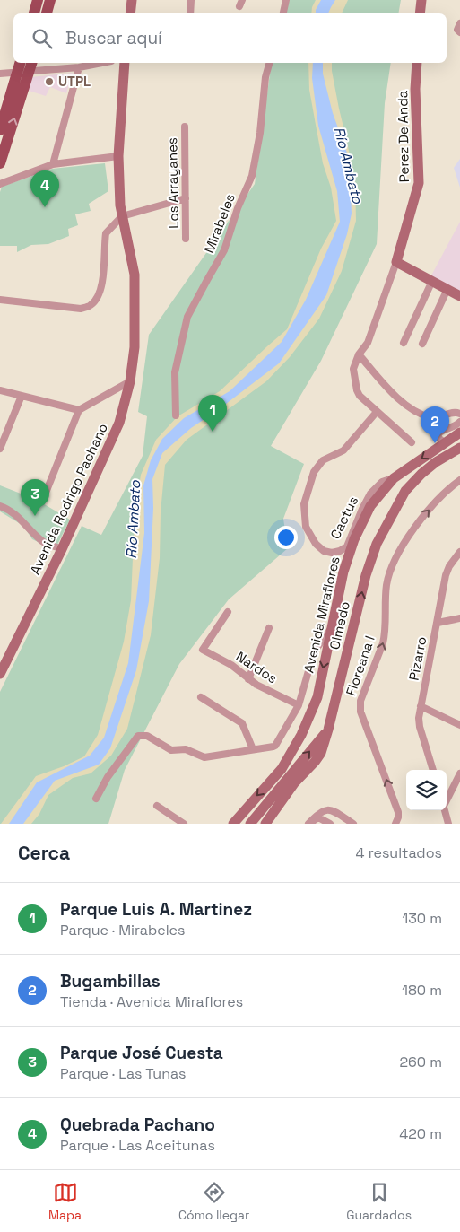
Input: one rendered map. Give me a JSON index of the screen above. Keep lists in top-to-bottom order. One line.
{"streets":{"main road":["Perez De Anda","Avenida Rodrigo Pachano","Avenida Miraflores","Olmedo"],"street":["Los Arrayanes","Mirabeles","Cactus","Pizarro","Floreana I","Nardos"]},"crossings":[["Cactus","Avenida Miraflores"]],"one_way":["Olmedo","Floreana I"],"water":["Río Ambato"],"places":["UTPL"],"page":{"search":"Buscar aquí","pins":["4","1","2","3"],"heading":["Cerca","4 resultados"],"list":[{"mark":"1","name":"Parque Luis A. Martinez","note":"Parque · Mirabeles","value":"130 m"},{"mark":"2","name":"Bugambillas","note":"Tienda · Avenida Miraflores","value":"180 m"},{"mark":"3","name":"Parque José Cuesta","note":"Parque · Las Tunas","value":"260 m"},{"mark":"4","name":"Quebrada Pachano","note":"Parque · Las Aceitunas","value":"420 m"}],"nav":["Mapa","Cómo llegar","Guardados"]}}
